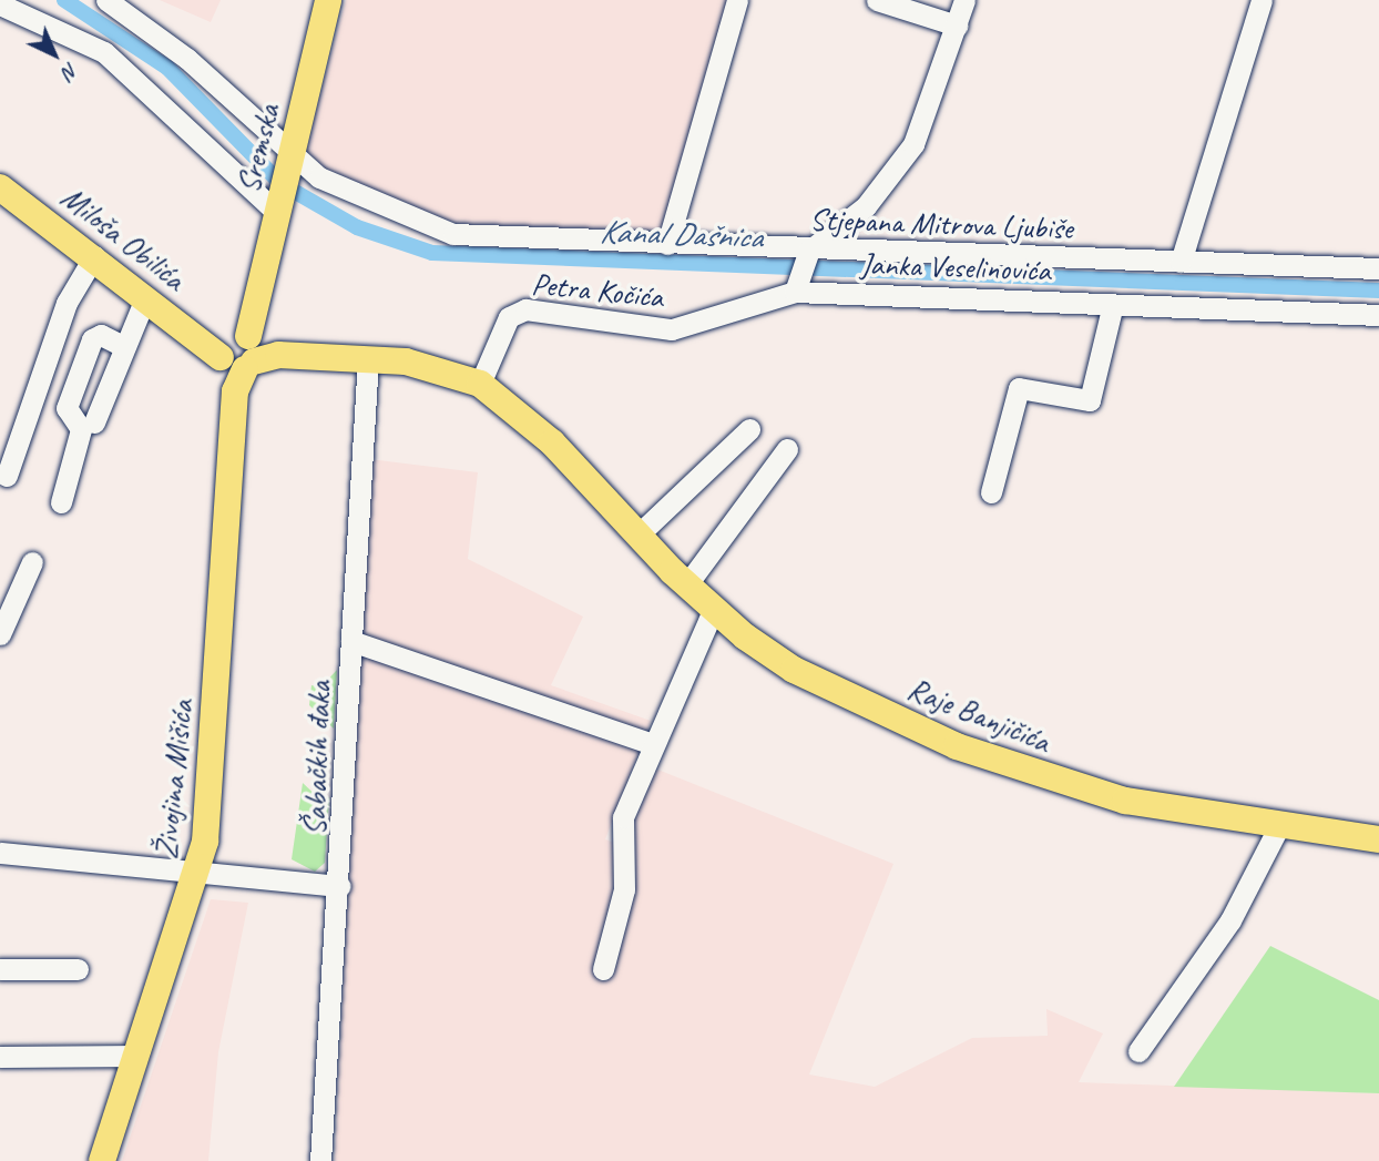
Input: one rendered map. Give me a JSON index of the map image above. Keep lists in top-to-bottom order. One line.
{"streets":{"main road":["Sremska","Miloša Obilića","Raje Banjičića","Živojina Mišića"],"street":["Stjepana Mitrova Ljubiše","Janka Veselinovića","Petra Kočića","Šabačkih đaka"]},"crossings":[["Sremska","Stjepana Mitrova Ljubiše"],["Sremska","Miloša Obilića"],["Sremska","Raje Banjičića"],["Sremska","Živojina Mišića"],["Stjepana Mitrova Ljubiše","Petra Kočića"],["Miloša Obilića","Raje Banjičića"],["Miloša Obilića","Živojina Mišića"],["Janka Veselinovića","Petra Kočića"],["Petra Kočića","Raje Banjičića"],["Raje Banjičića","Šabačkih đaka"],["Raje Banjičića","Živojina Mišića"]],"water":["Kanal Dašnica"],"north":"bottom right"}
